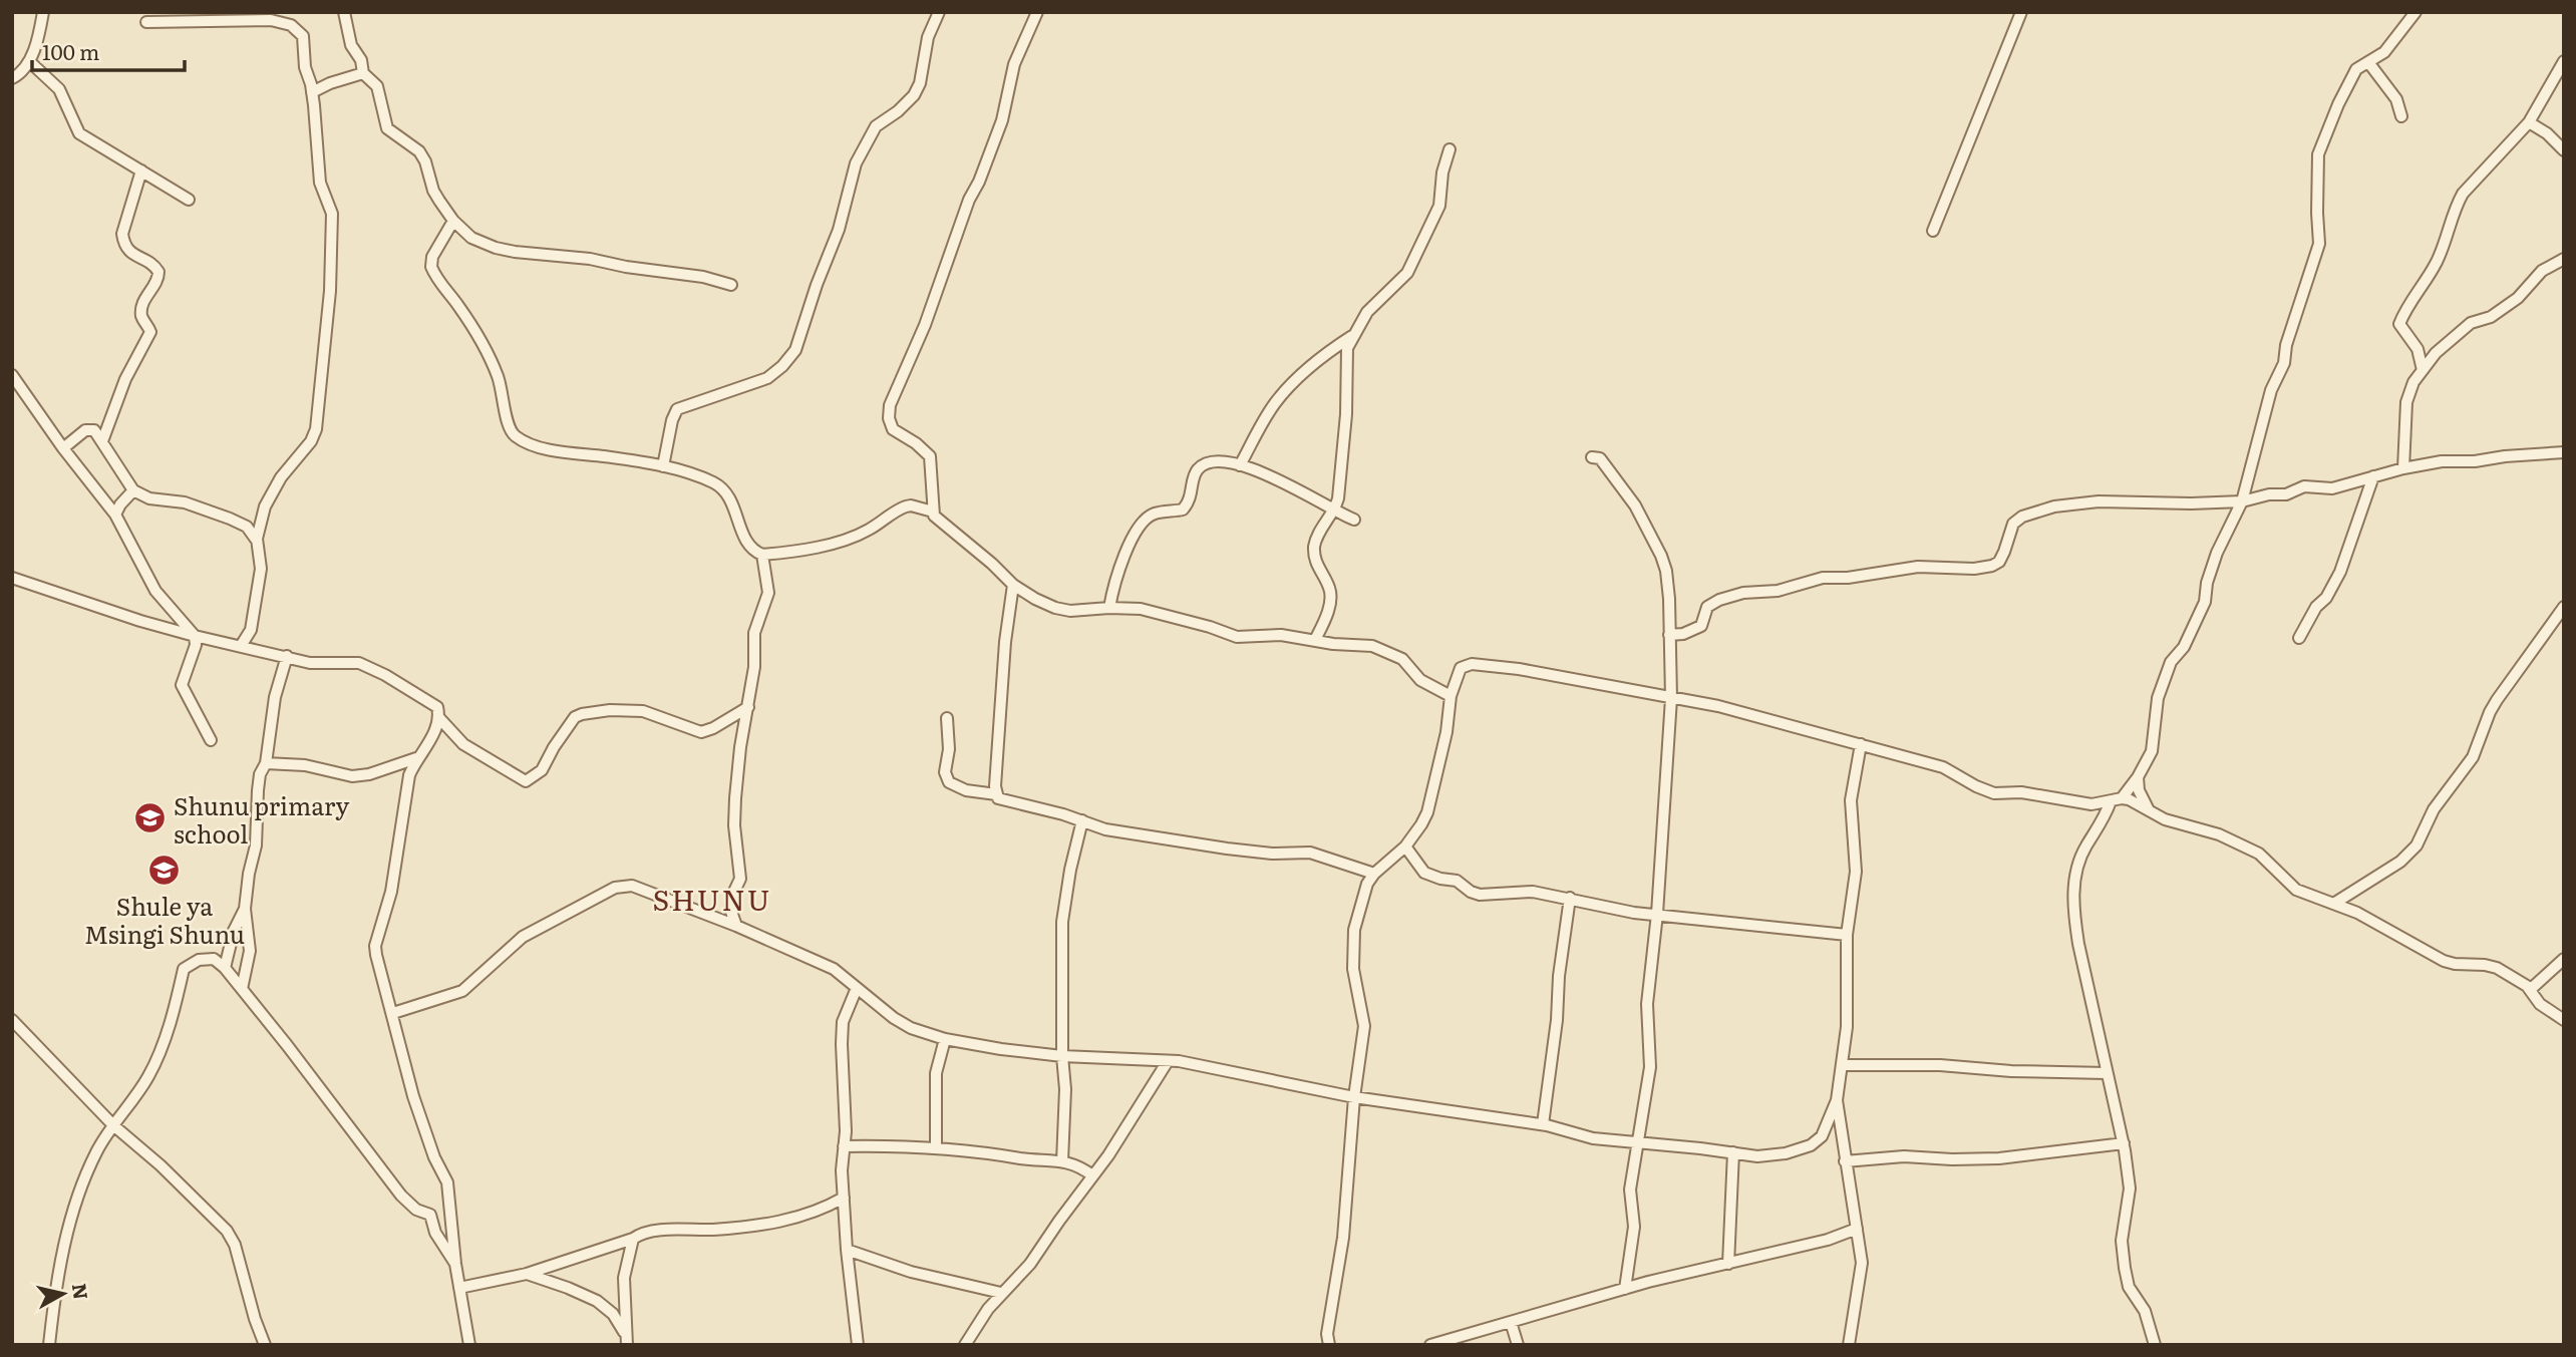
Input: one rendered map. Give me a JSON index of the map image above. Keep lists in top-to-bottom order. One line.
{"districts":["SHUNU"],"places":{"school or university":["Shunu primary school","Shule ya Msingi Shunu"]},"scale_bar":"100 m","north":"right"}
